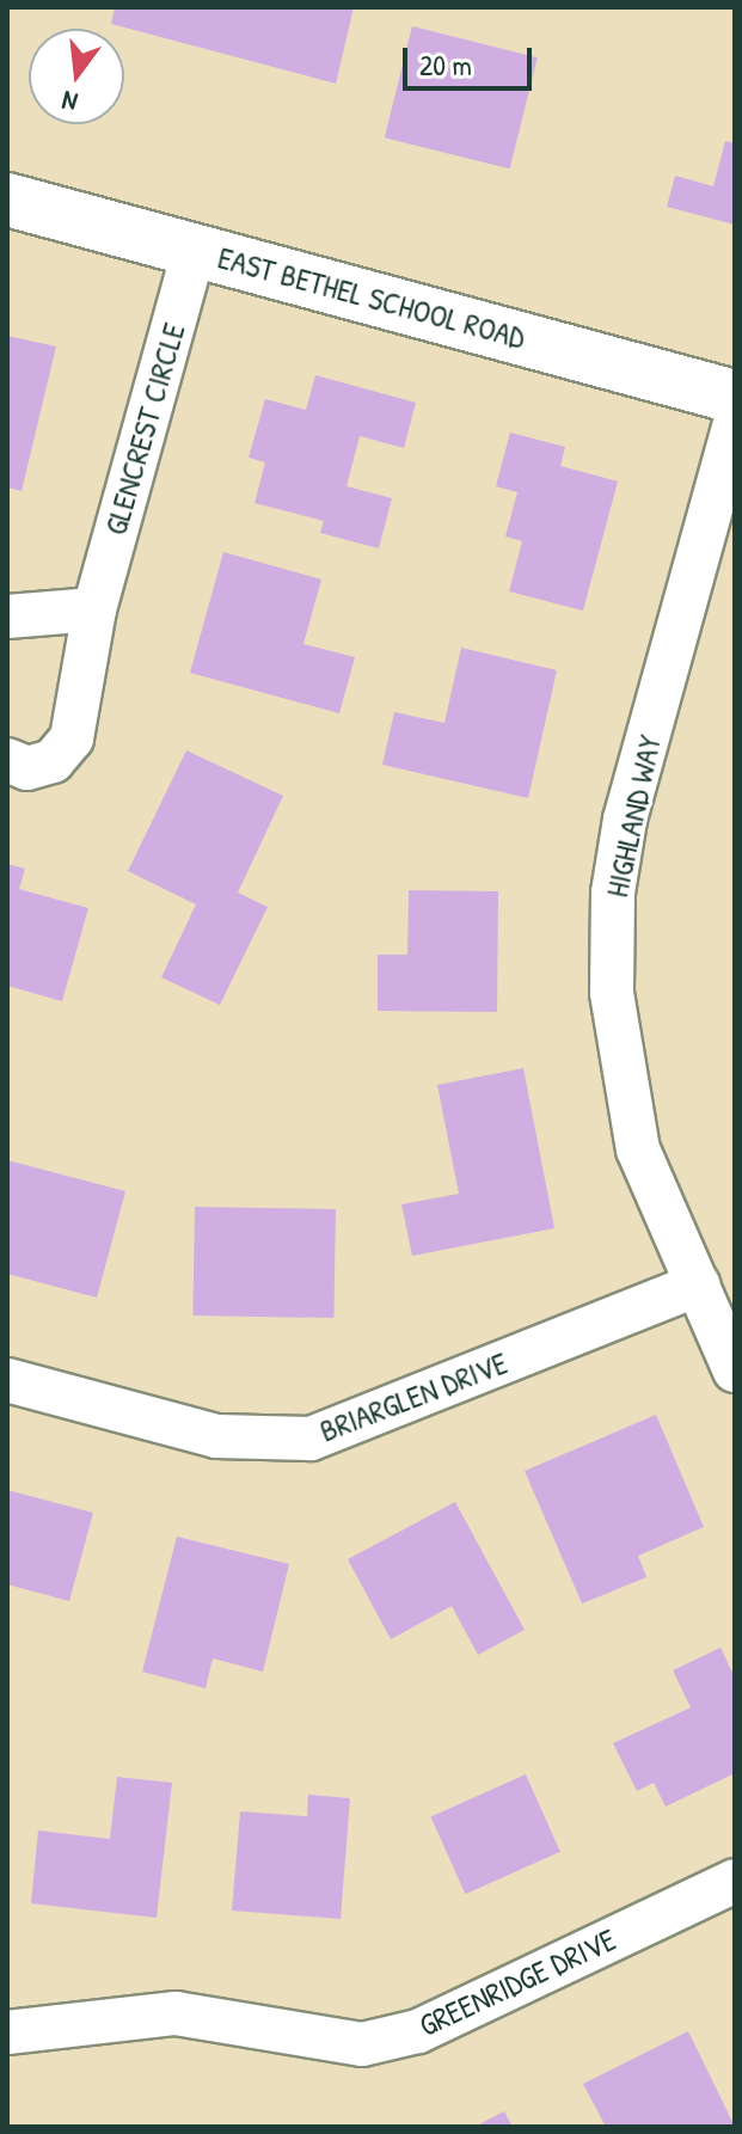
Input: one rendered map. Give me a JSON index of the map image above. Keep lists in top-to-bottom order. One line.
{"streets":{"street":["EAST BETHEL SCHOOL ROAD","GLENCREST CIRCLE","HIGHLAND WAY","BRIARGLEN DRIVE","GREENRIDGE DRIVE"]},"crossings":[["EAST BETHEL SCHOOL ROAD","GLENCREST CIRCLE"],["HIGHLAND WAY","BRIARGLEN DRIVE"]],"scale_bar":"20 m","north":"bottom"}
